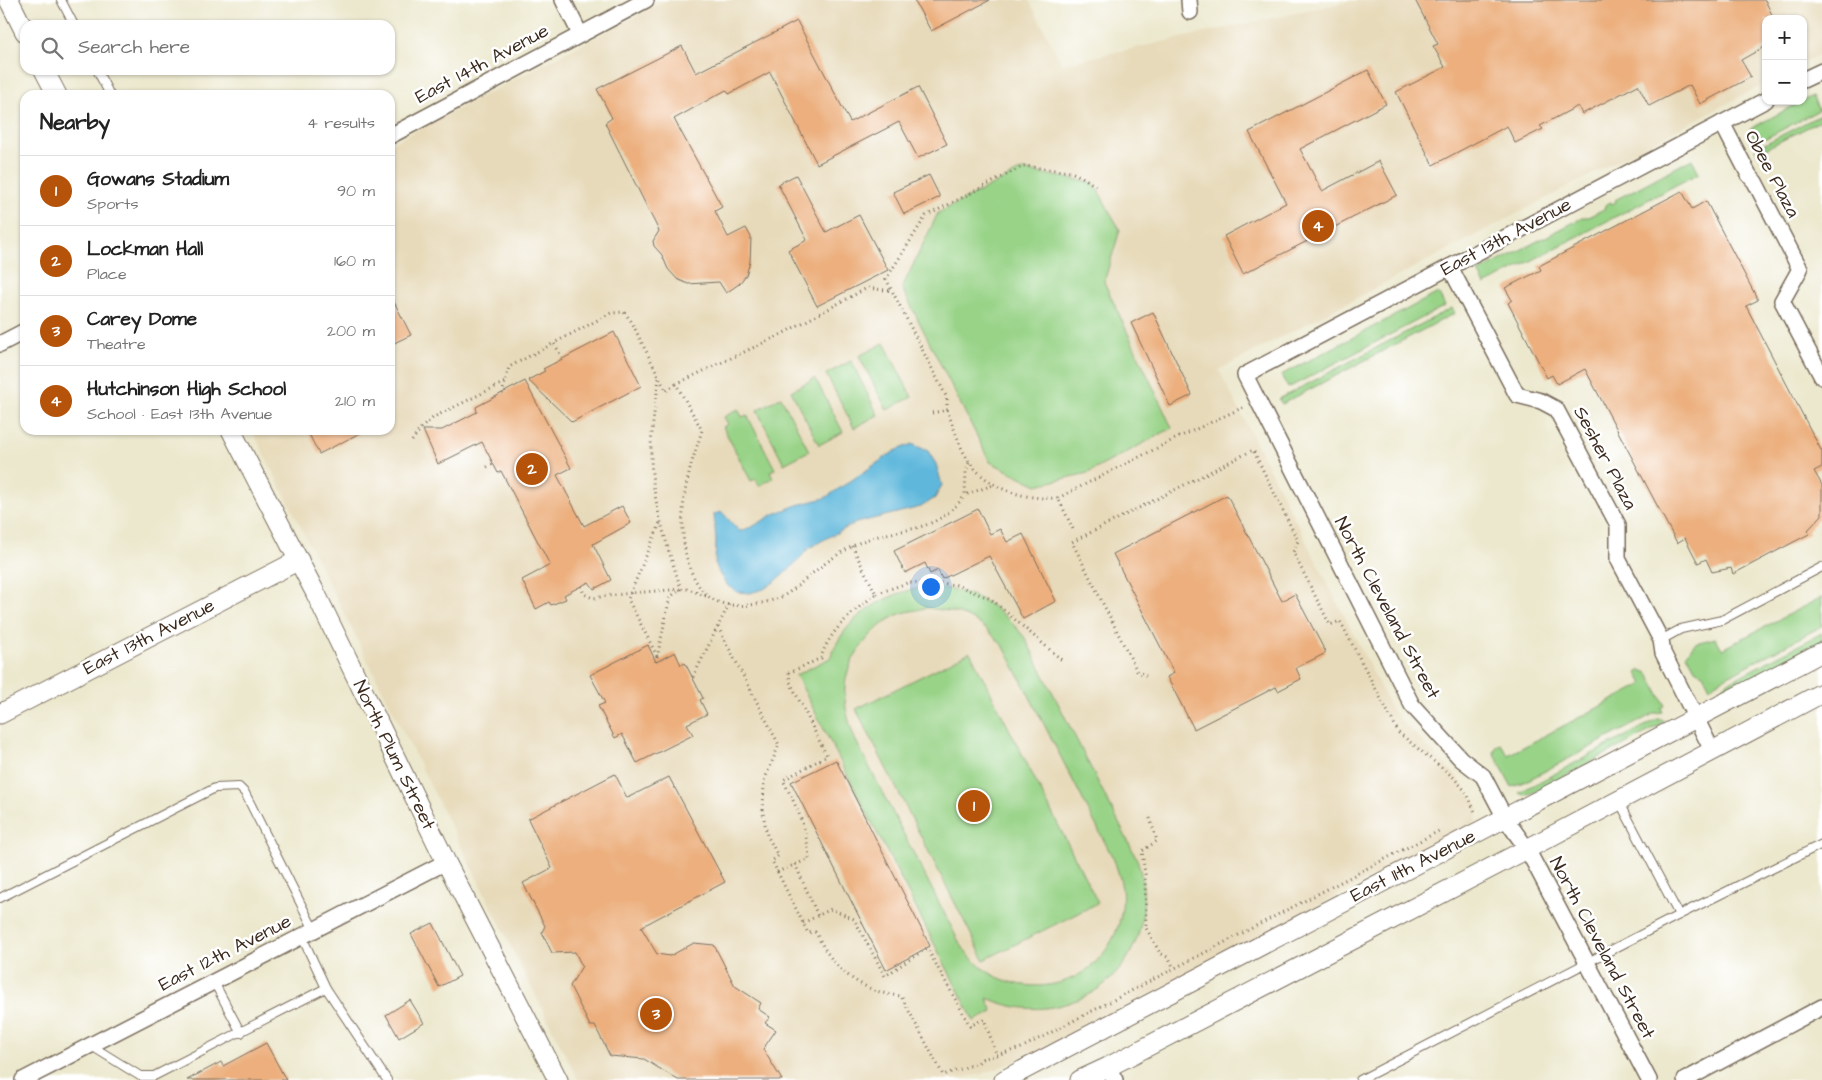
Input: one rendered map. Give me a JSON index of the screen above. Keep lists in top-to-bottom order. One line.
{"streets":{"street":["East 14th Avenue","Obee Plaza","East 13th Avenue","Sesher Plaza","North Cleveland Street","North Plum Street","East 11th Avenue","East 12th Avenue"]},"crossings":[["Obee Plaza","East 13th Avenue"],["East 13th Avenue","Sesher Plaza"],["East 13th Avenue","North Cleveland Street"],["East 13th Avenue","North Plum Street"],["Sesher Plaza","East 11th Avenue"],["North Cleveland Street","East 11th Avenue"],["North Plum Street","East 12th Avenue"]],"page":{"map_buttons":["+","−"],"search":"Search here","heading":["Nearby","4 results"],"list":[{"mark":"1","name":"Gowans Stadium","note":"Sports","value":"90 m"},{"mark":"2","name":"Lockman Hall","note":"Place","value":"160 m"},{"mark":"3","name":"Carey Dome","note":"Theatre","value":"200 m"},{"mark":"4","name":"Hutchinson High School","note":"School · East 13th Avenue","value":"210 m"}],"pins":["4","2","1","3"]}}
